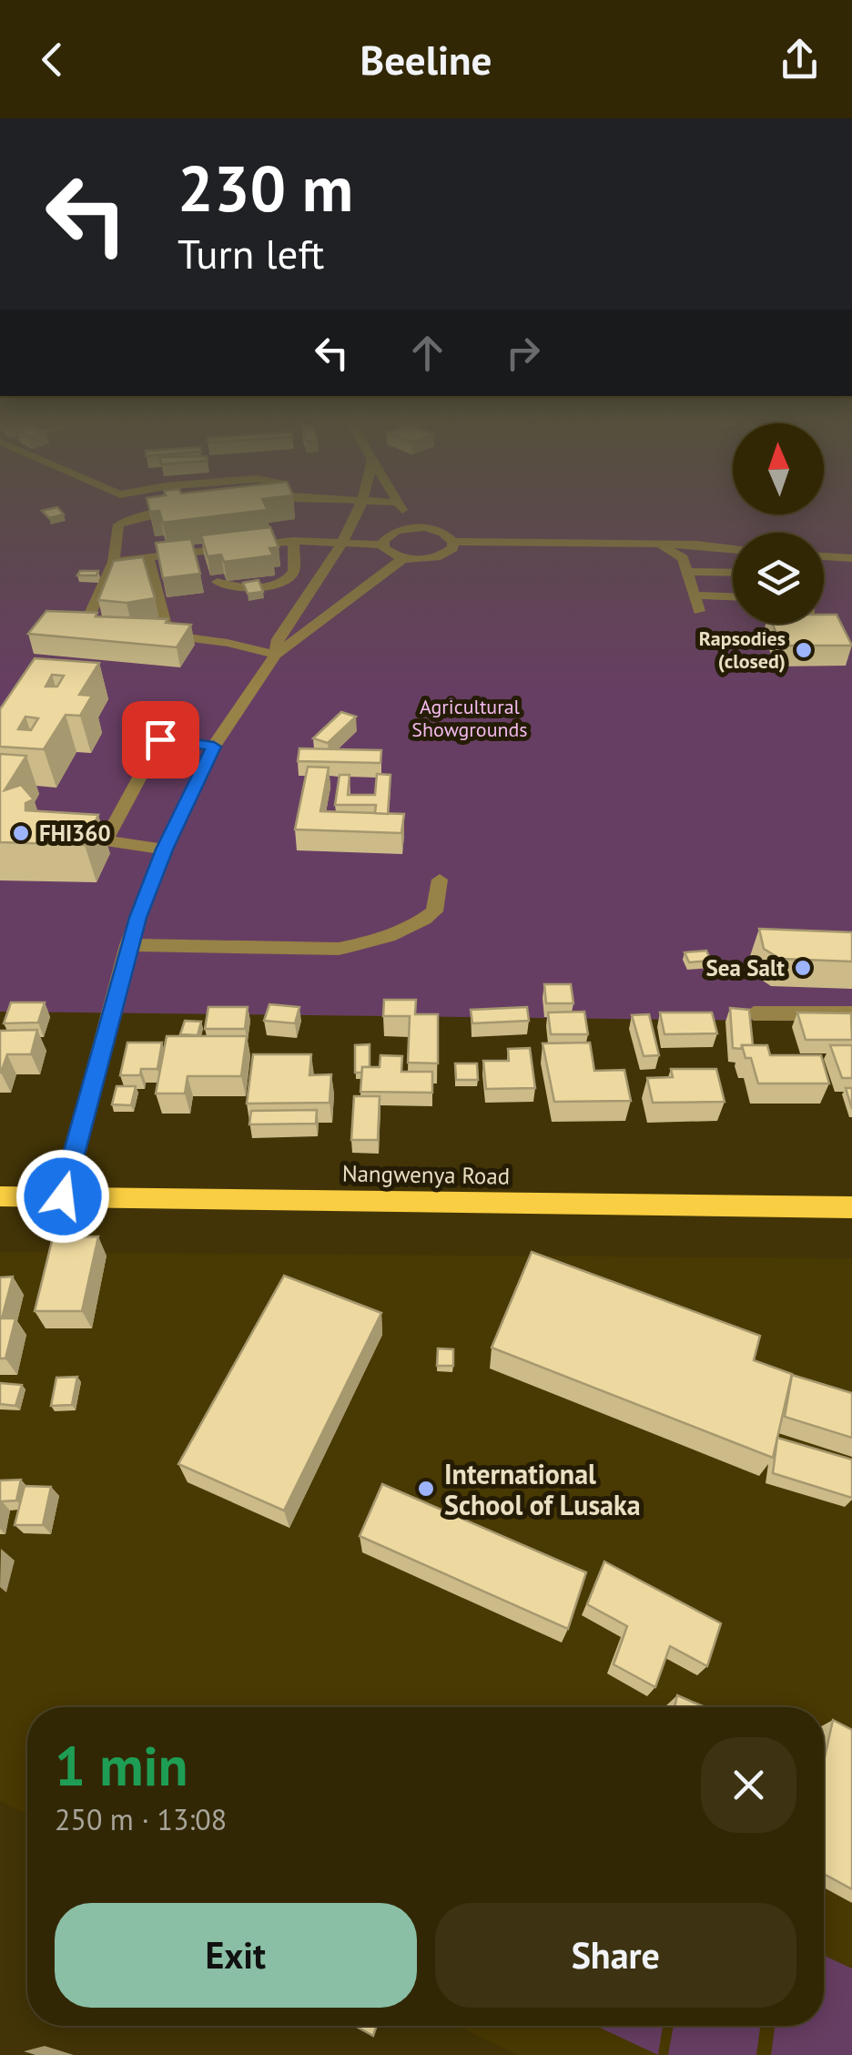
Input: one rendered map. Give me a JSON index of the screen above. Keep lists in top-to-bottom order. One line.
{"streets":{"main road":["Nangwenya Road"]},"parks":["Agricultural Showgrounds"],"places":["Rapsodies (closed)","FHI360","Sea Salt","International School of Lusaka"],"north":"top","page":{"header":"Beeline","turn":["230 m","Turn left"],"heading":["1 min","250 m · 13:08"],"buttons":["Exit","Share"]}}
